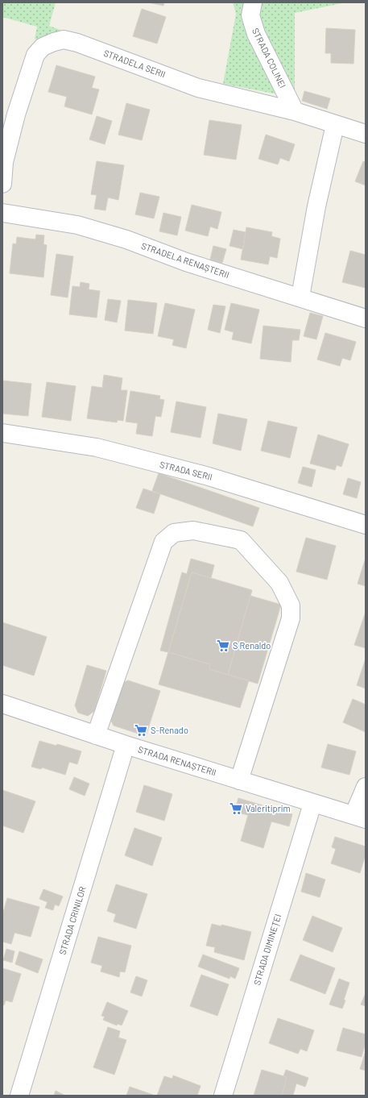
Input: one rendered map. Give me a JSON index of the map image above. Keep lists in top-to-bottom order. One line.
{"streets":{"street":["STRADA COLINEI","STRADELA SERII","STRADELA RENAȘTERII","STRADA SERII","STRADA RENAȘTERII","STRADA CRINILOR","STRADA DIMINEȚEI"]},"crossings":[["STRADA COLINEI","STRADELA SERII"],["STRADA RENAȘTERII","STRADA CRINILOR"],["STRADA RENAȘTERII","STRADA DIMINEȚEI"]],"places":{"supermarket":["S Renaldo","S-Renado","Valeritiprim"]}}
